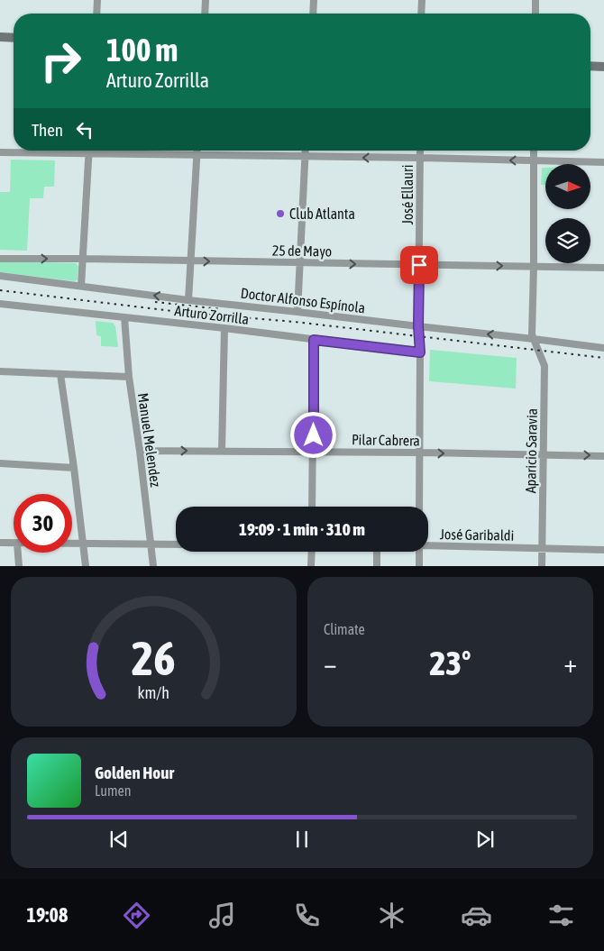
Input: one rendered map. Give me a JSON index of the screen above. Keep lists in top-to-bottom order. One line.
{"streets":{"street":["José Ellauri","25 de Mayo","Doctor Alfonso Espínola","Arturo Zorrilla","Manuel Melendez","Pilar Cabrera","Aparicio Saravia","José Garibaldi"]},"crossings":[["José Ellauri","25 de Mayo"],["José Ellauri","Doctor Alfonso Espínola"],["José Ellauri","Arturo Zorrilla"],["José Ellauri","Pilar Cabrera"],["Doctor Alfonso Espínola","Aparicio Saravia"],["Arturo Zorrilla","Manuel Melendez"],["Manuel Melendez","Pilar Cabrera"],["Pilar Cabrera","Aparicio Saravia"],["Aparicio Saravia","José Garibaldi"]],"one_way":["25 de Mayo","Doctor Alfonso Espínola","Pilar Cabrera"],"places":["Club Atlanta"],"north":"right","page":{"turn":["100 m","Arturo Zorrilla"],"then":"Then","limit":"30","trip":"19:09 · 1 min · 310 m","tile":"Climate","heat":["−","23°","+"],"song":["Golden Hour","Lumen"],"tabs":"19:08","gauge":["26","km/h"]}}
